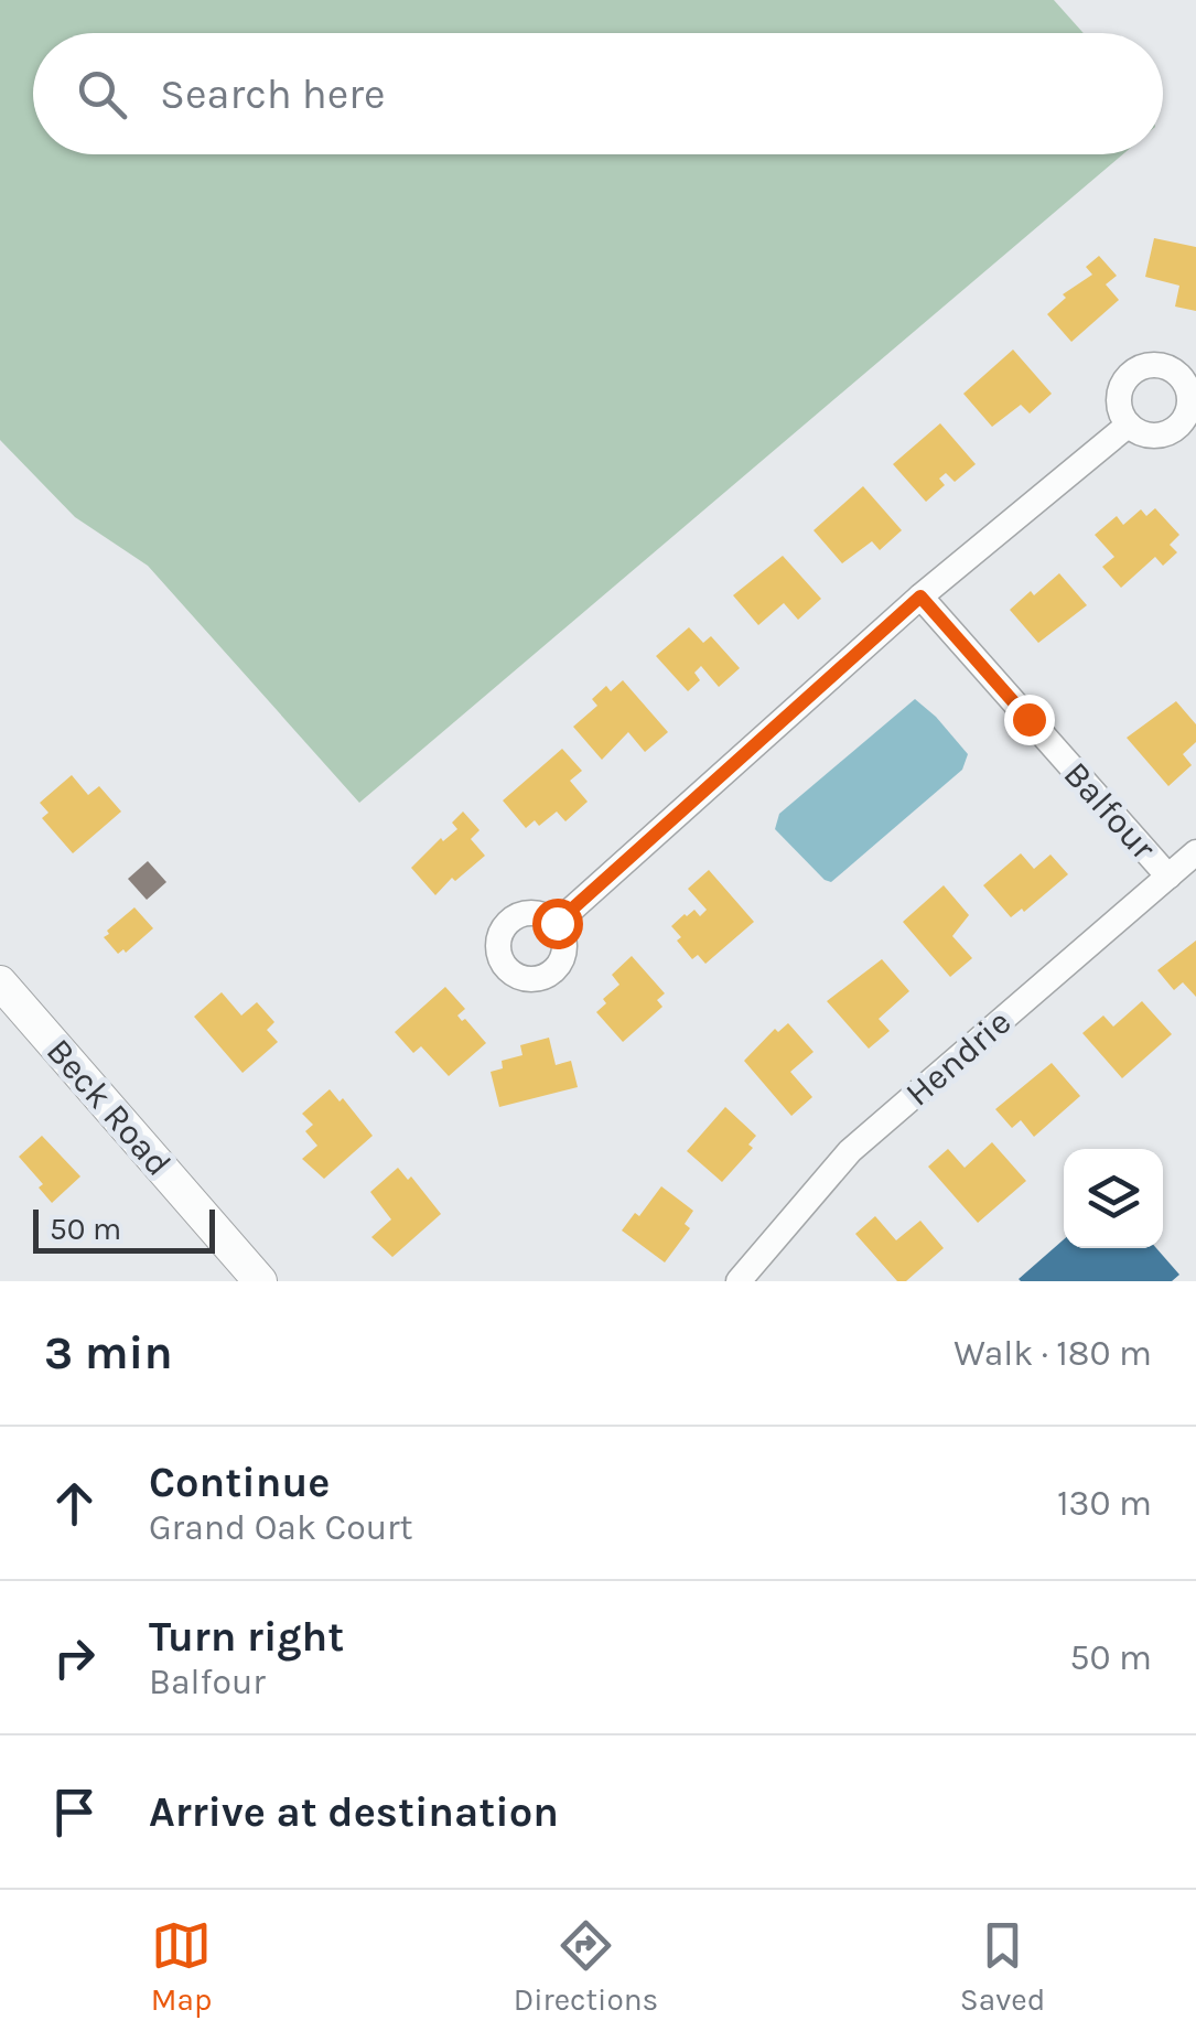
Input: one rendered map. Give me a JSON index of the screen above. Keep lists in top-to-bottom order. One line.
{"streets":{"main road":["Beck Road"],"street":["Balfour","Hendrie"]},"crossings":[["Balfour","Hendrie"]],"scale_bar":"50 m","page":{"search":"Search here","scale":"50 m","heading":["3 min","Walk · 180 m"],"list":[["Continue","Grand Oak Court","130 m"],["Turn right","Balfour","50 m"],"Arrive at destination"],"nav":["Map","Directions","Saved"]}}
